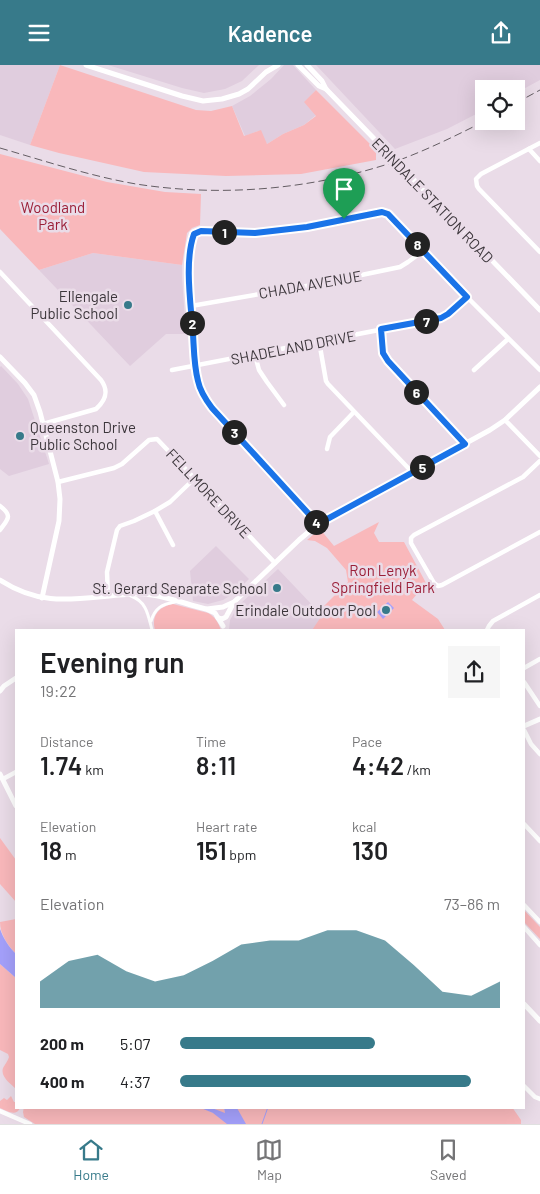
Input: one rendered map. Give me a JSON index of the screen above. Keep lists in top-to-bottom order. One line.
{"streets":{"street":["ERINDALE STATION ROAD","CHADA AVENUE","SHADELAND DRIVE","FELLMORE DRIVE"]},"parks":["Woodland Park","Ron Lenyk Springfield Park"],"places":["Ellengale Public School","Queenston Drive Public School","St. Gerard Separate School","Erindale Outdoor Pool"],"page":{"header":"Kadence","pins":["1","8","7","2","6","3","5","4"],"heading":["Evening run","19:22"],"stats":[["Distance","1.74 km"],["Time","8:11"],["Pace","4:42 /km"],["Elevation","18 m"],["Heart rate","151 bpm"],["kcal","130"]],"chart":["Elevation","73–86 m"],"list":[{"name":"200 m","note":"5:07"},{"name":"400 m","note":"4:37"}],"tabs":["Home","Map","Saved"]}}
